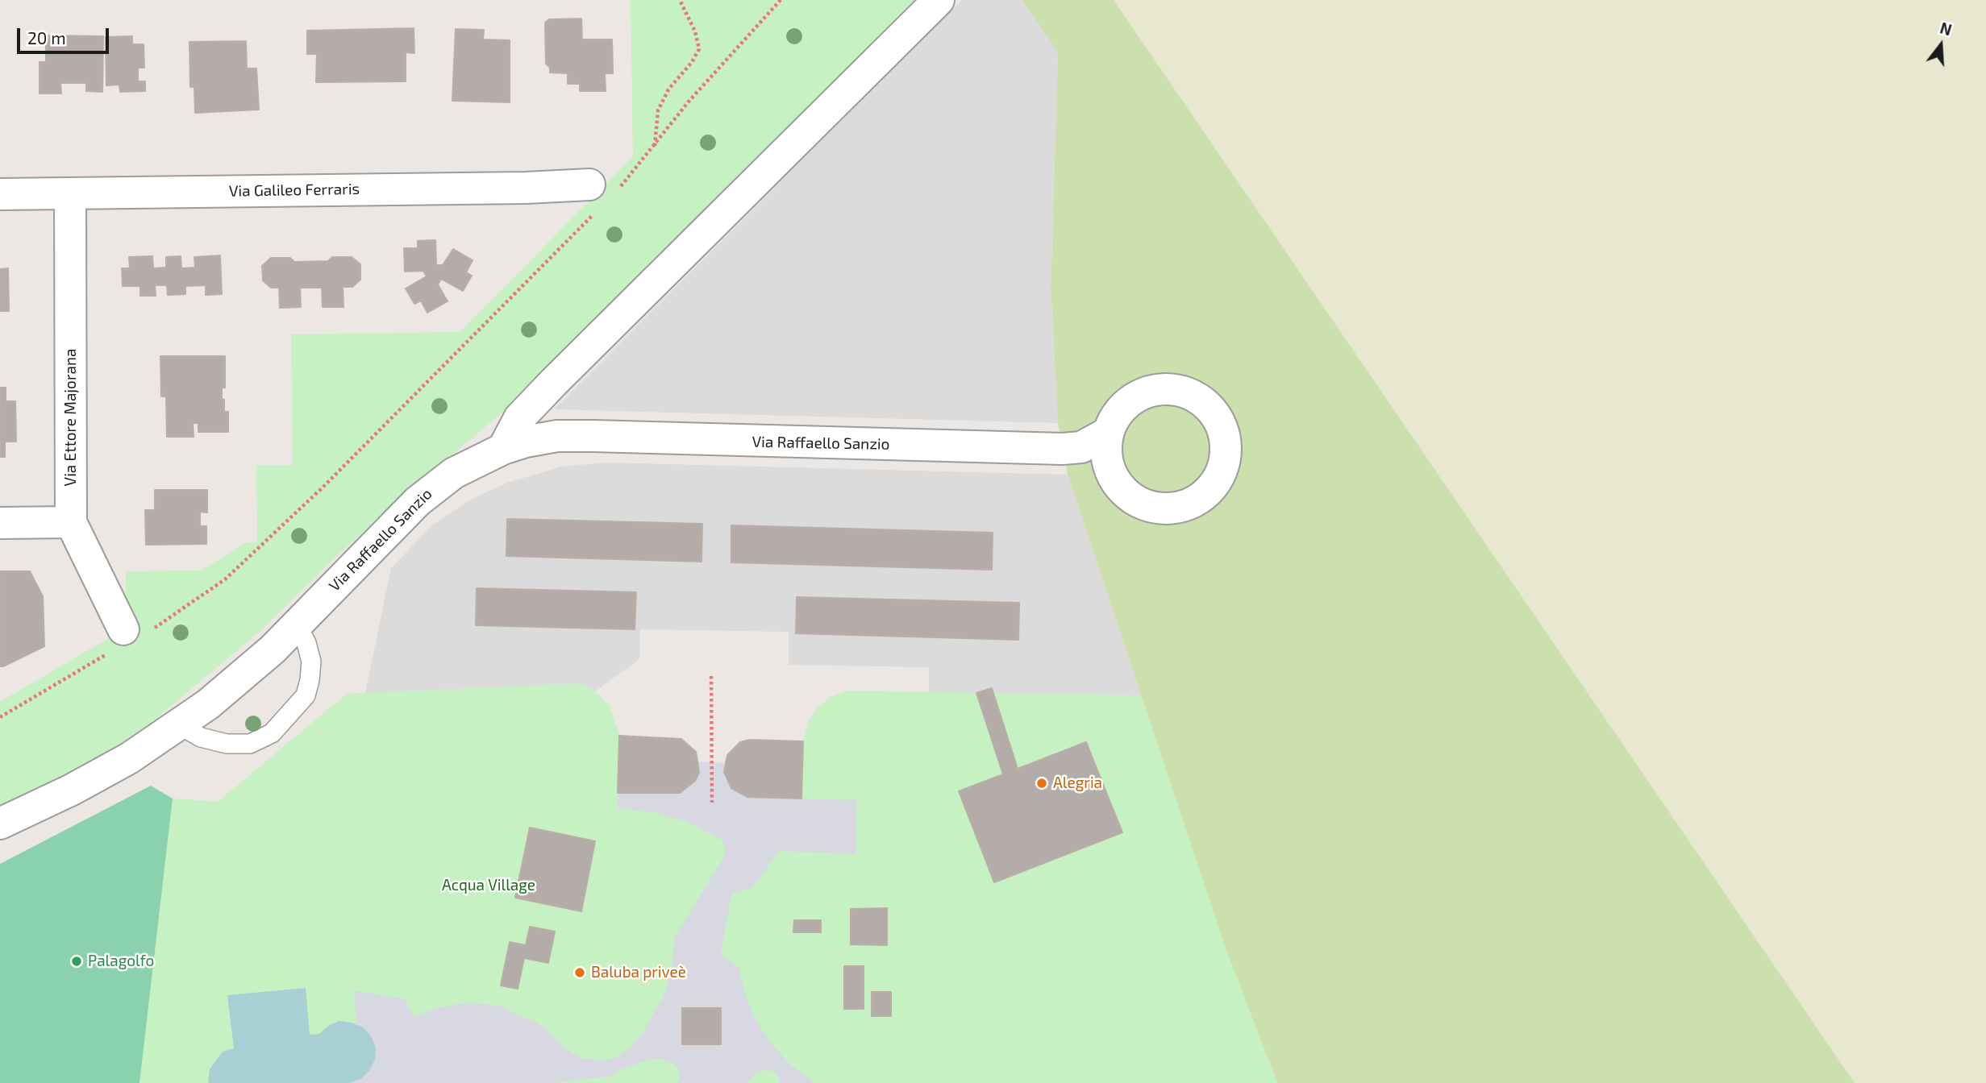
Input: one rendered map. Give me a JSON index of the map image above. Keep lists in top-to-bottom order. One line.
{"streets":{"street":["Via Galileo Ferraris","Via Ettore Majorana","Via Raffaello Sanzio"]},"crossings":[["Via Galileo Ferraris","Via Ettore Majorana"]],"parks":["Acqua Village"],"places":["Alegria","Palagolfo","Baluba priveè"],"scale_bar":"20 m","north":"top"}
